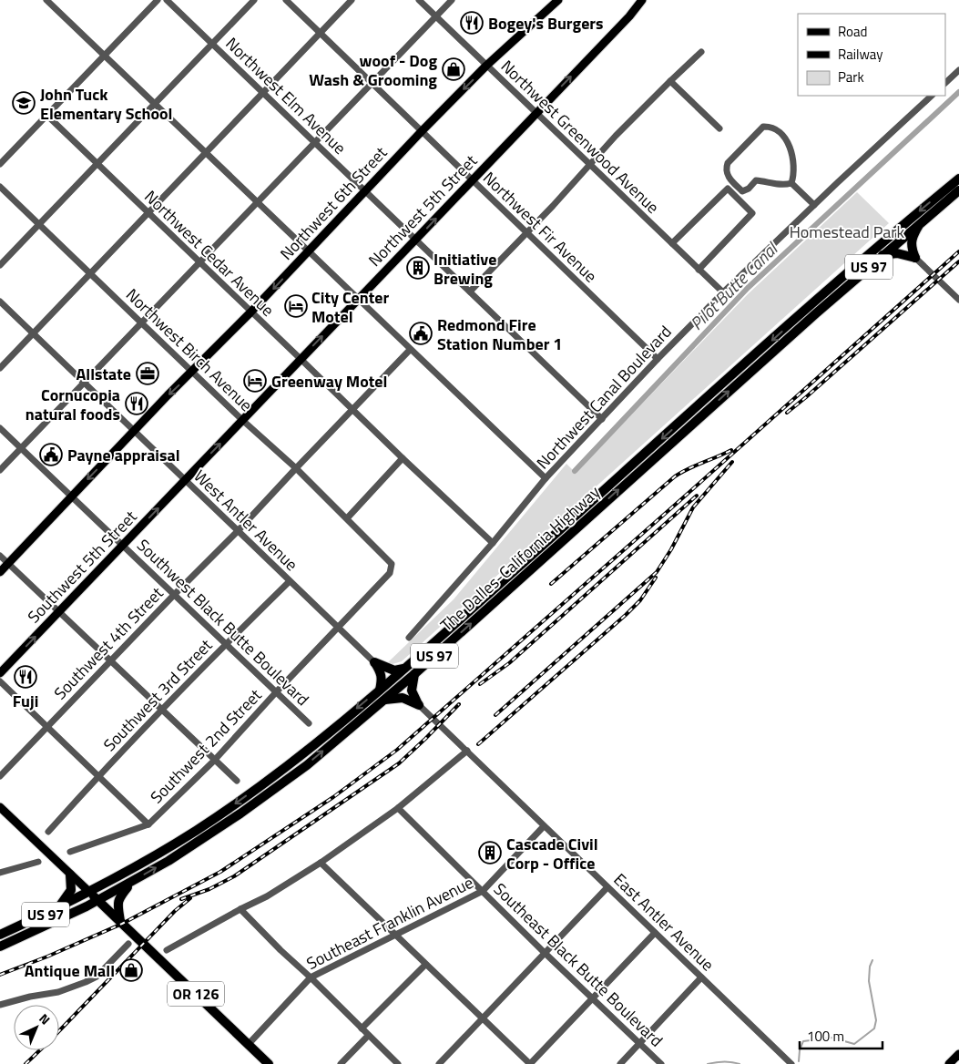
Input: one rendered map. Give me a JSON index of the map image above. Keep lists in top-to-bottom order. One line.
{"streets":{"highway":["US 97","The Dalles-California Highway","OR 126"],"main road":["Northwest 6th Street","Northwest 5th Street","Southwest 5th Street"],"street":["Northwest Elm Avenue","Northwest Greenwood Avenue","Northwest Fir Avenue","Northwest Cedar Avenue","Northwest Birch Avenue","Northwest Canal Boulevard","West Antler Avenue","Southwest Black Butte Boulevard","Southwest 4th Street","Southwest 3rd Street","Southwest 2nd Street","East Antler Avenue","Southeast Franklin Avenue","Southeast Black Butte Boulevard"]},"crossings":[["Northwest Elm Avenue","Northwest 6th Street"],["Northwest Elm Avenue","Northwest 5th Street"],["Northwest Elm Avenue","Northwest Canal Boulevard"],["Northwest Greenwood Avenue","Northwest 6th Street"],["Northwest Greenwood Avenue","Northwest 5th Street"],["Northwest Greenwood Avenue","Northwest Canal Boulevard"],["Northwest 6th Street","Northwest Fir Avenue"],["Northwest 6th Street","Northwest Cedar Avenue"],["Northwest 6th Street","Northwest Birch Avenue"],["Northwest 6th Street","West Antler Avenue"],["Northwest 6th Street","Southwest Black Butte Boulevard"],["Northwest 5th Street","Northwest Fir Avenue"],["Northwest 5th Street","Northwest Cedar Avenue"],["Northwest 5th Street","Northwest Birch Avenue"],["Northwest 5th Street","West Antler Avenue"],["Northwest 5th Street","Southwest 5th Street"],["Northwest Fir Avenue","Northwest Canal Boulevard"],["Northwest Cedar Avenue","Northwest Canal Boulevard"],["Northwest Cedar Avenue","Southwest 4th Street"],["Northwest Birch Avenue","Southwest 4th Street"],["Northwest Birch Avenue","Southwest 2nd Street"],["West Antler Avenue","Southwest 5th Street"],["West Antler Avenue","Southwest 4th Street"],["West Antler Avenue","Southwest 3rd Street"],["West Antler Avenue","Southwest 2nd Street"],["The Dalles-California Highway","OR 126"],["Southwest 5th Street","Southwest Black Butte Boulevard"],["Southwest Black Butte Boulevard","Southwest 4th Street"],["Southwest Black Butte Boulevard","Southwest 3rd Street"],["Southwest Black Butte Boulevard","Southwest 2nd Street"],["East Antler Avenue","Southeast Franklin Avenue"],["Southeast Franklin Avenue","Southeast Black Butte Boulevard"],["Southeast Franklin Avenue","OR 126"]],"one_way":["Northwest 6th Street","Northwest 5th Street","Southwest 5th Street"],"water":["Pilot Butte Canal"],"parks":["Homestead Park"],"places":{"restaurant":["Bogey's Burgers","Cornucopia natural foods","Fuji"],"shop":["woof - Dog Wash & Grooming","Antique Mall"],"school or university":["John Tuck Elementary School"],"building":["Initiative Brewing","Cascade Civil Corp - Office"],"hotel":["City Center Motel","Greenway Motel"],"public building":["Redmond Fire Station Number 1","Payne appraisal"],"office":["Allstate"]},"legend":["Road","Railway","Park"],"scale_bar":"100 m","north":"top right"}
